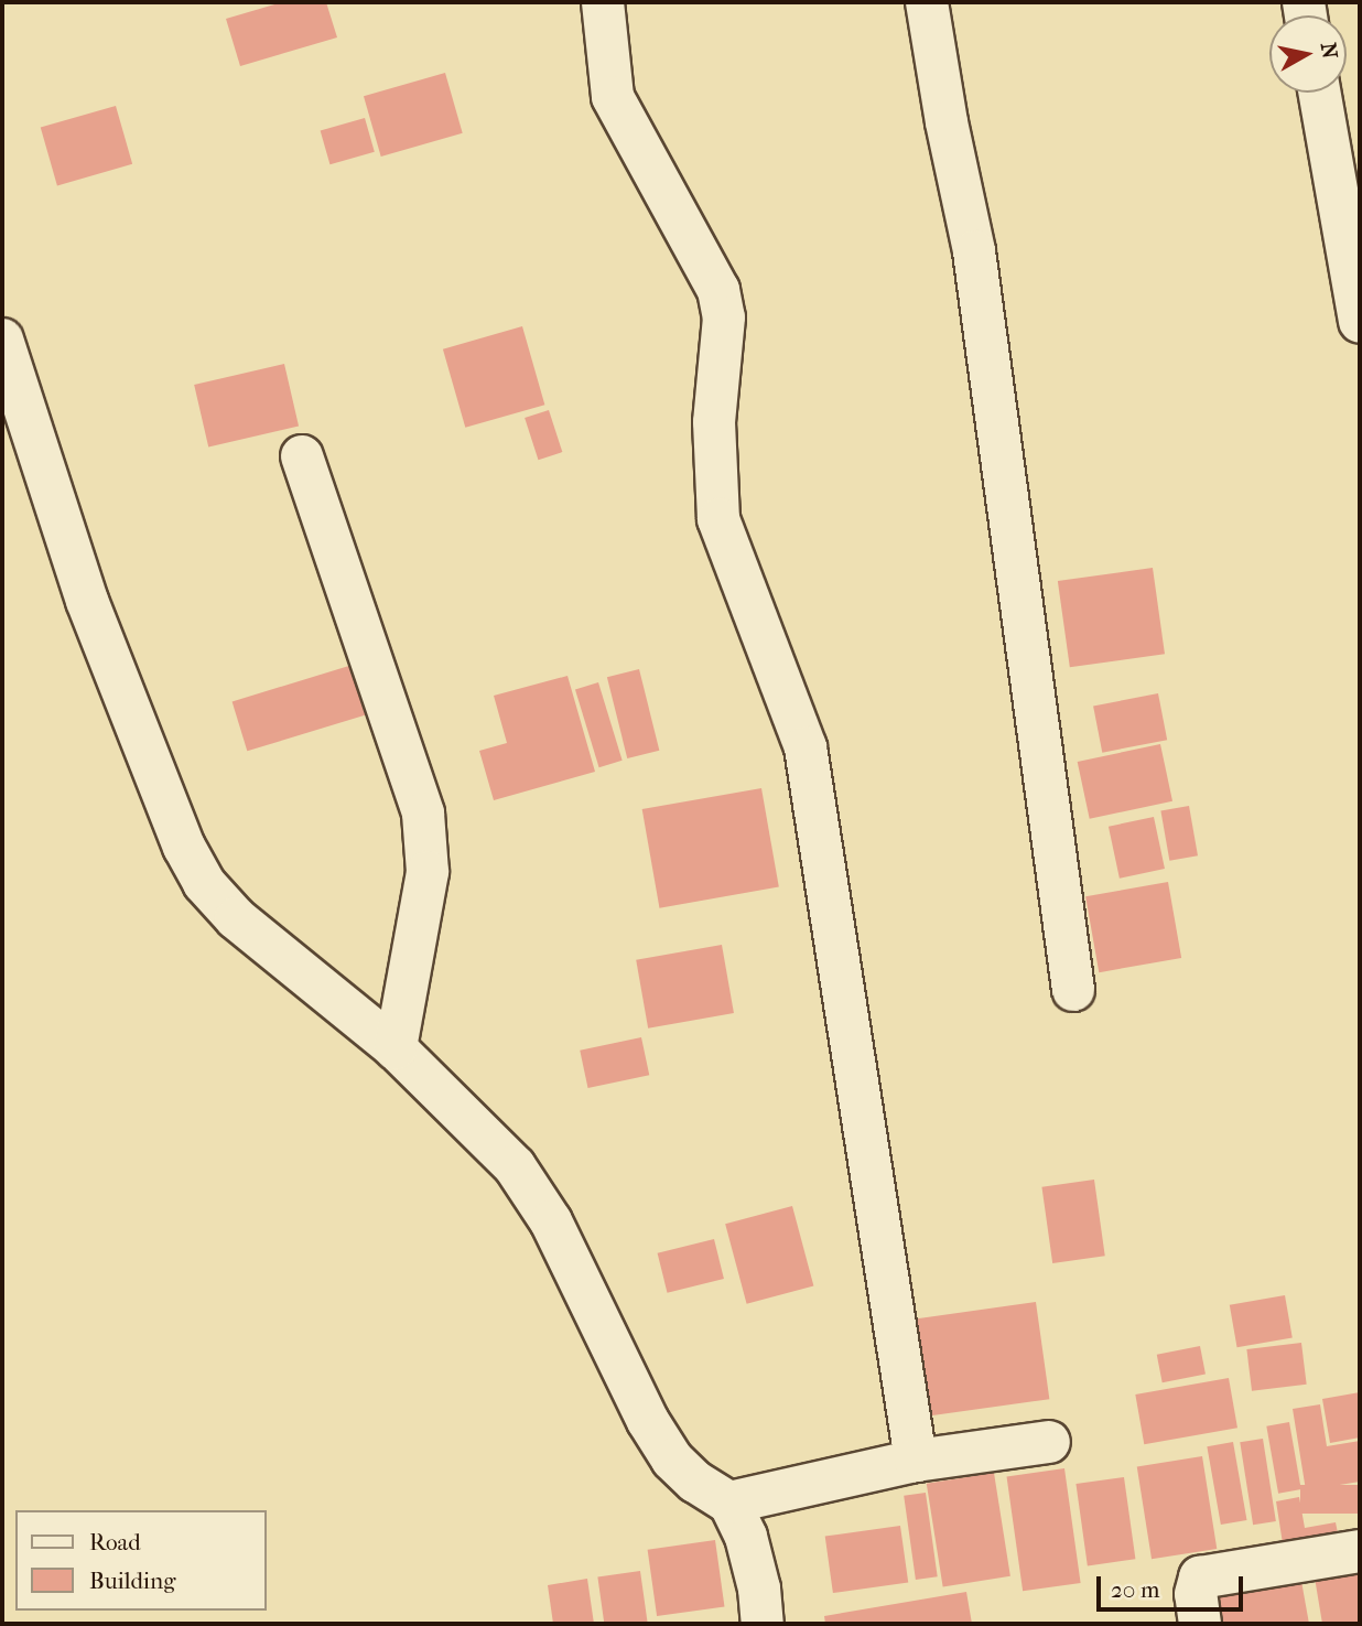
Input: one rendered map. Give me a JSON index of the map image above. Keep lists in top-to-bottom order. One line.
{"legend":["Road","Building"],"scale_bar":"20 m","north":"right"}
